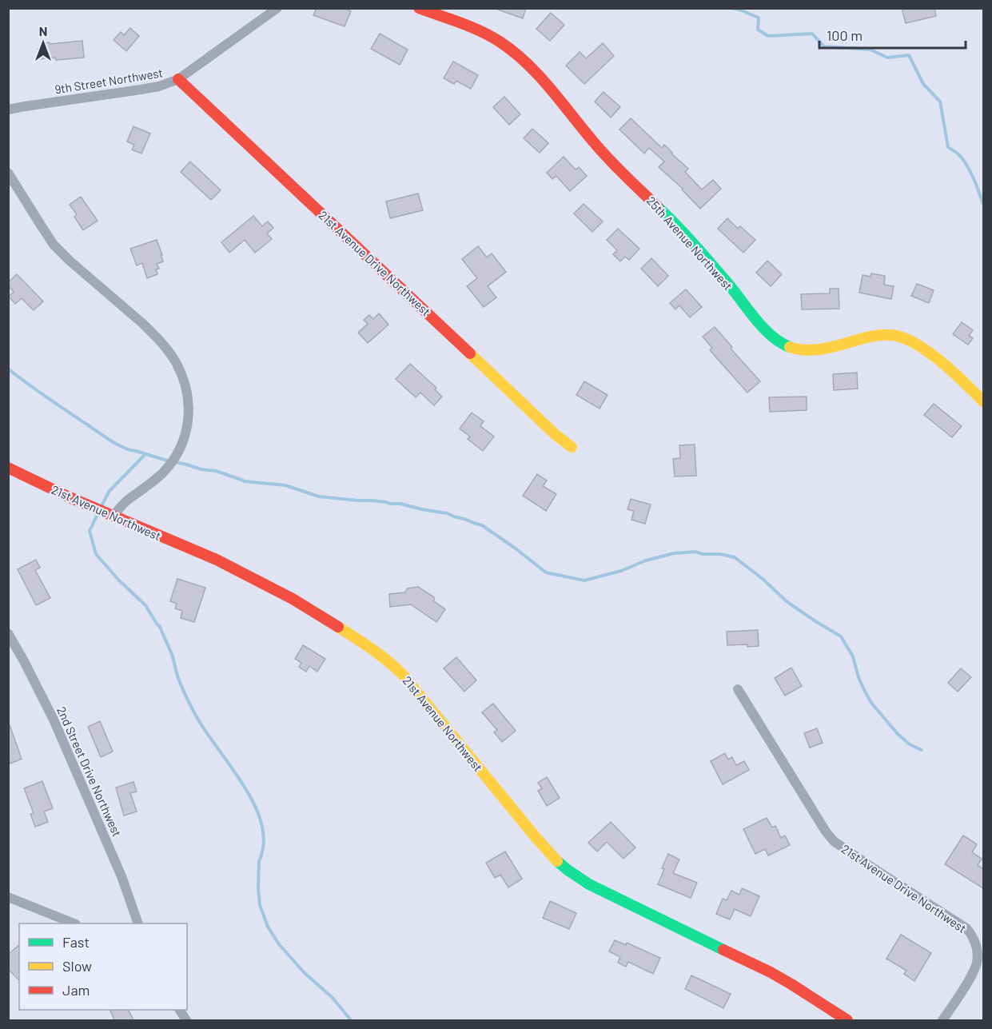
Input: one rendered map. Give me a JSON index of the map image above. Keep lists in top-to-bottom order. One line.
{"streets":{"street":["9th Street Northwest","25th Avenue Northwest","21st Avenue Drive Northwest","21st Avenue Northwest","2nd Street Drive Northwest"]},"crossings":[["9th Street Northwest","21st Avenue Drive Northwest"]],"legend":["Fast","Slow","Jam"],"scale_bar":"100 m","north":"top"}
